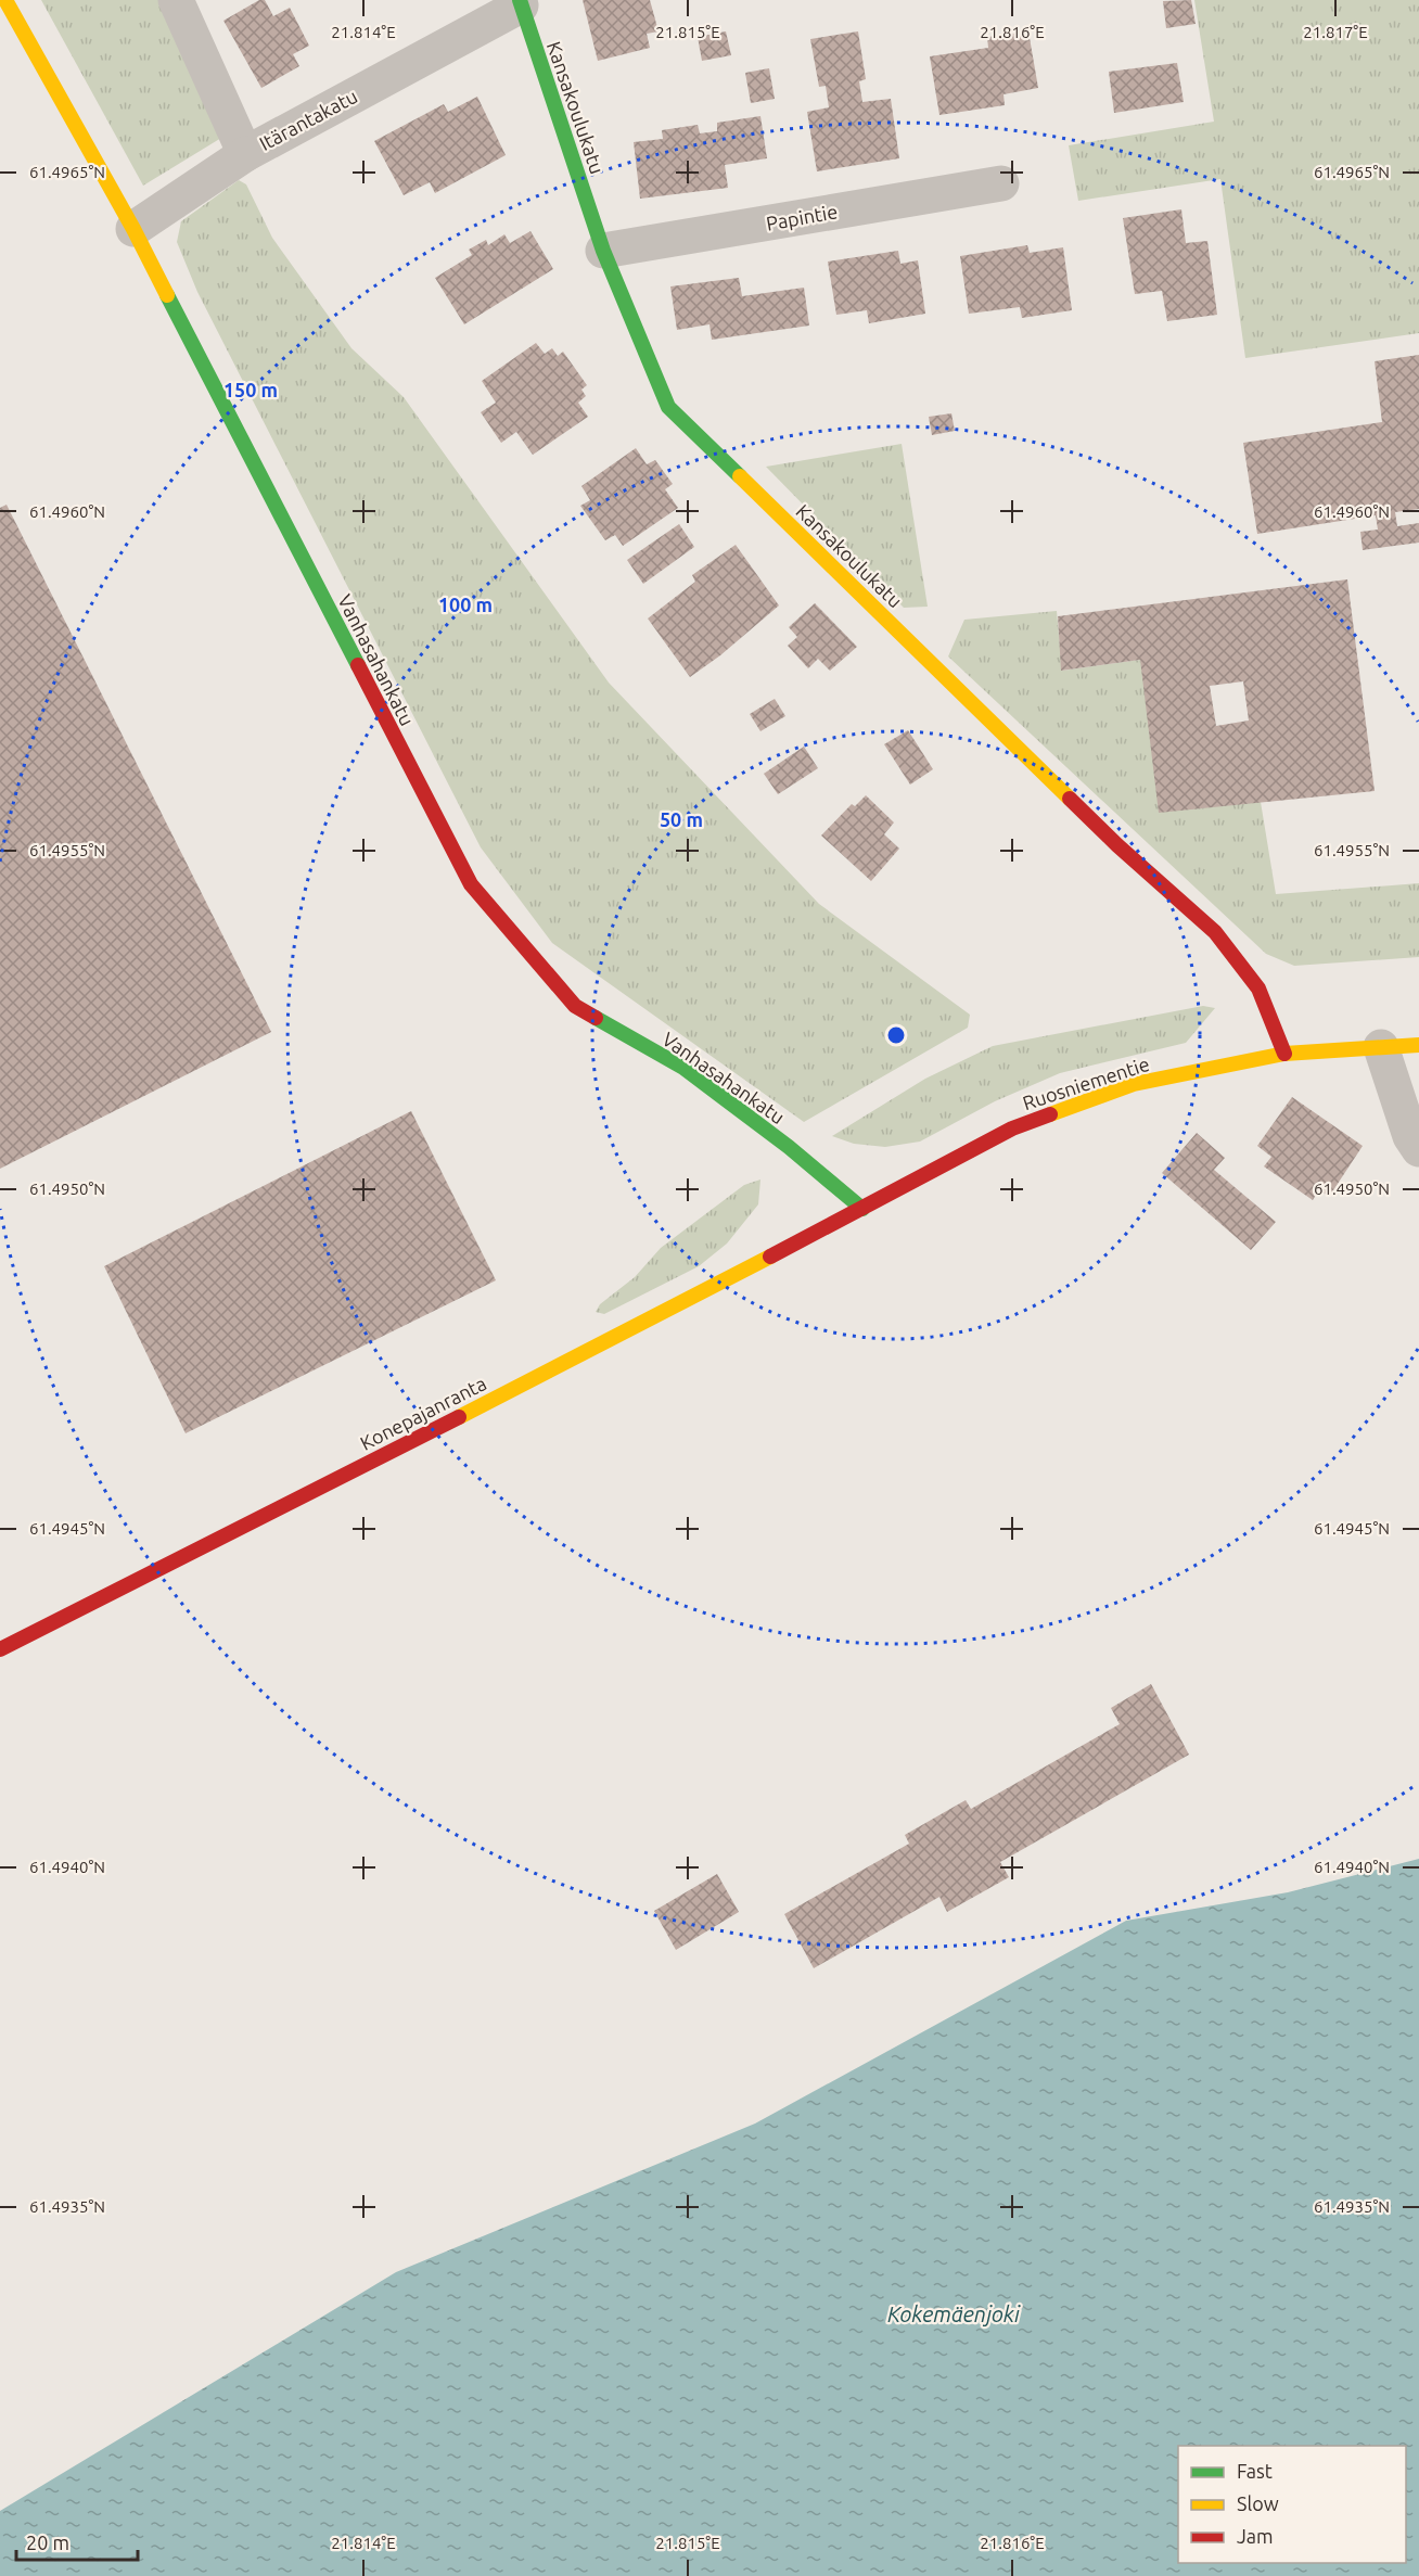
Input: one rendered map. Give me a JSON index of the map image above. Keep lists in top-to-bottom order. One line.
{"streets":{"street":["Kansakoulukatu","Itärantakatu","Papintie","Vanhasahankatu","Ruosniementie","Konepajanranta"]},"crossings":[["Kansakoulukatu","Itärantakatu"],["Kansakoulukatu","Papintie"],["Kansakoulukatu","Ruosniementie"],["Vanhasahankatu","Ruosniementie"],["Vanhasahankatu","Konepajanranta"],["Ruosniementie","Konepajanranta"]],"water":["Kokemäenjoki"],"legend":["Fast","Slow","Jam"],"scale_bar":"20 m","coordinates":["21.814°E","21.815°E","21.816°E","21.817°E","61.4965°N","61.4960°N","61.4955°N","61.4950°N","61.4945°N","61.4940°N","61.4935°N"],"rings":["150 m","100 m","50 m"]}
